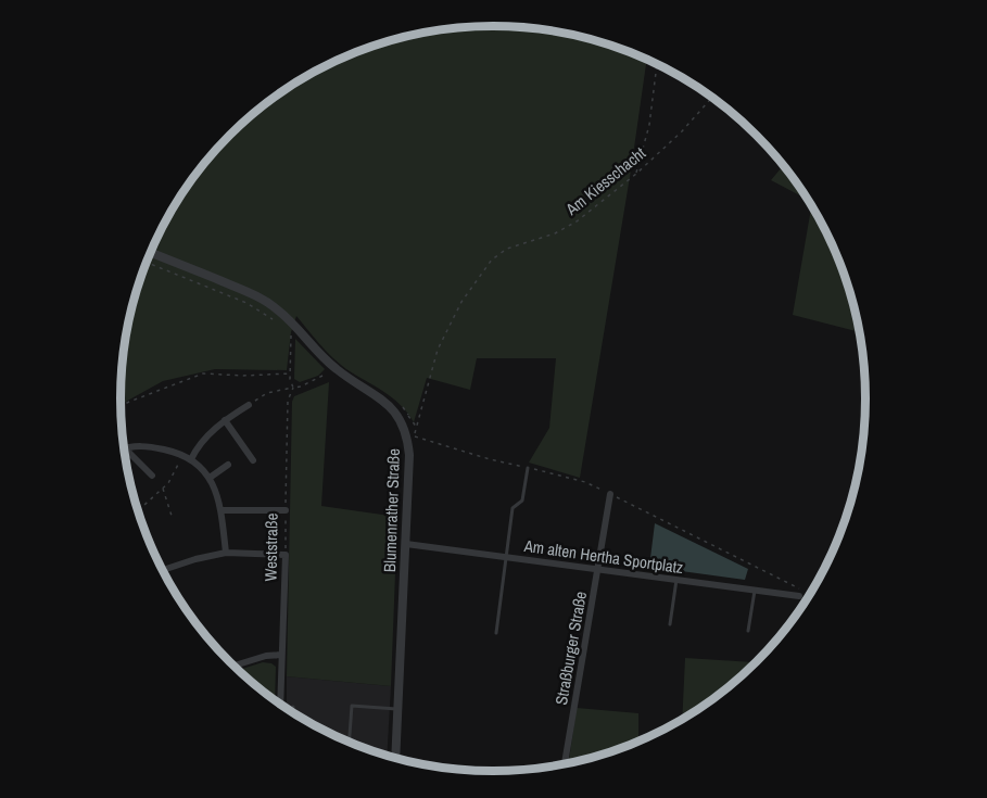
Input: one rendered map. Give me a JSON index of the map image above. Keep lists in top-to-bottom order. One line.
{"streets":{"street":["Blumenrather Straße","Weststraße","Am alten Hertha Sportplatz","Straßburger Straße"],"path":["Am Kiesschacht"]},"crossings":[["Blumenrather Straße","Am alten Hertha Sportplatz"],["Am alten Hertha Sportplatz","Straßburger Straße"]]}
